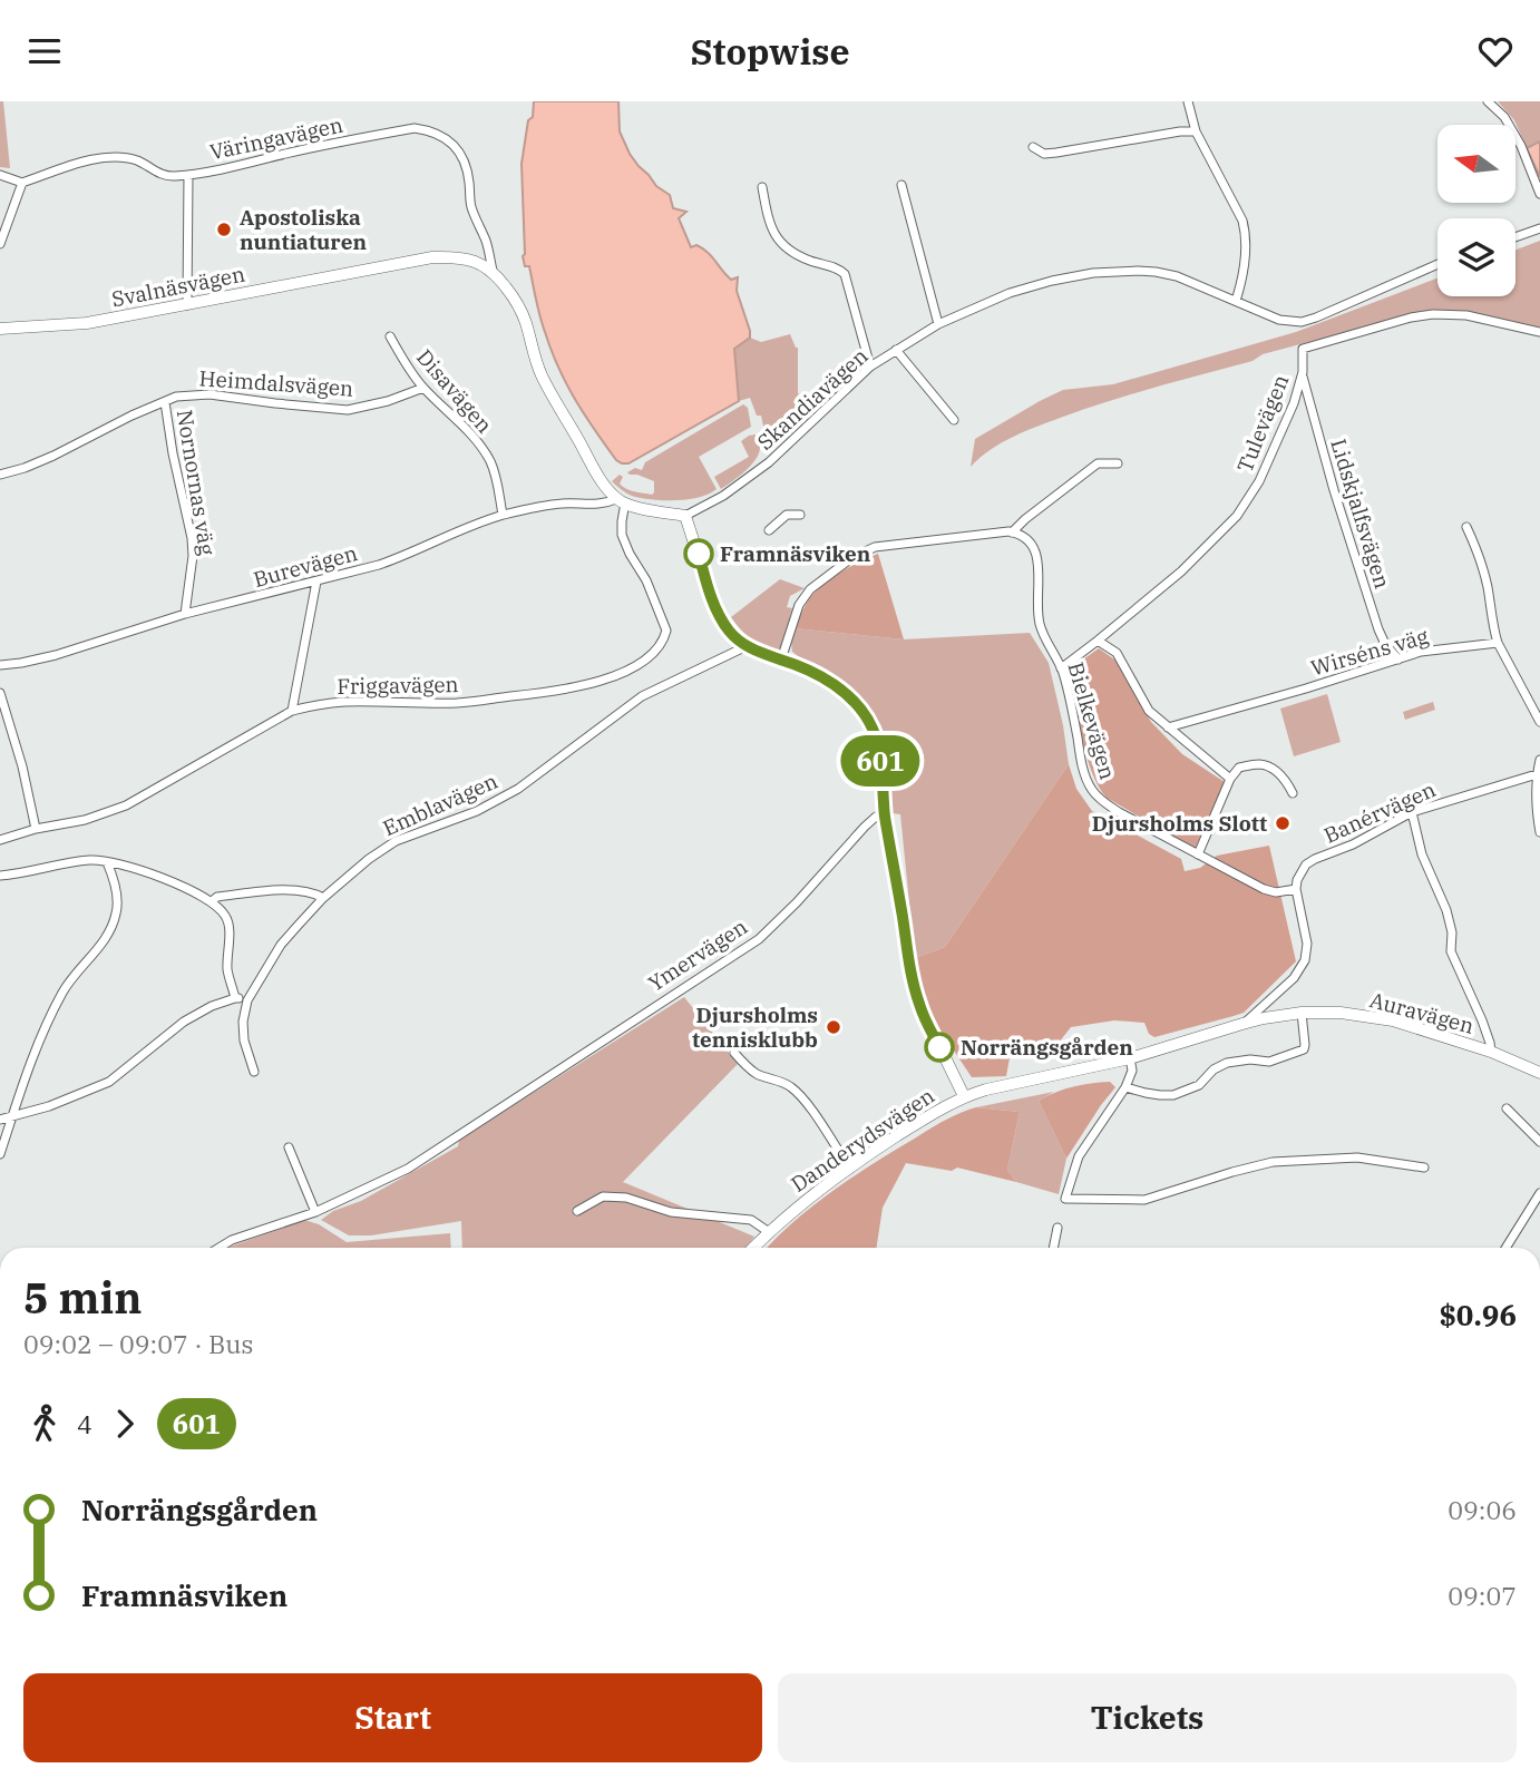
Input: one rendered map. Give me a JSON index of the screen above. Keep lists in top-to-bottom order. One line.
{"streets":{"street":["Väringavägen","Svalnäsvägen","Heimdalsvägen","Disavägen","Skandiavägen","Tulevägen","Nornornas väg","Lidskjalfsvägen","Burevägen","Wirséns väg","Friggavägen","Bielkevägen","Emblavägen","Banérvägen","Ymervägen","Auravägen","Danderydsvägen"]},"crossings":[["Väringavägen","Svalnäsvägen"],["Heimdalsvägen","Disavägen"],["Heimdalsvägen","Nornornas väg"],["Disavägen","Burevägen"],["Tulevägen","Lidskjalfsvägen"],["Tulevägen","Bielkevägen"],["Nornornas väg","Burevägen"],["Lidskjalfsvägen","Wirséns väg"],["Burevägen","Friggavägen"],["Bielkevägen","Banérvägen"],["Auravägen","Danderydsvägen"]],"places":["Apostoliska nuntiaturen","Framnäsviken","Djursholms Slott","Djursholms tennisklubb","Norrängsgården"],"lines":["bus line 601"],"north":"left","page":{"header":"Stopwise","on_map":"601","heading":["5 min","09:02 – 09:07 · Bus","$0.96"],"legs":["4","601"],"list":[{"name":"Norrängsgården","value":"09:06"},{"name":"Framnäsviken","value":"09:07"}],"buttons":["Start","Tickets"]}}
